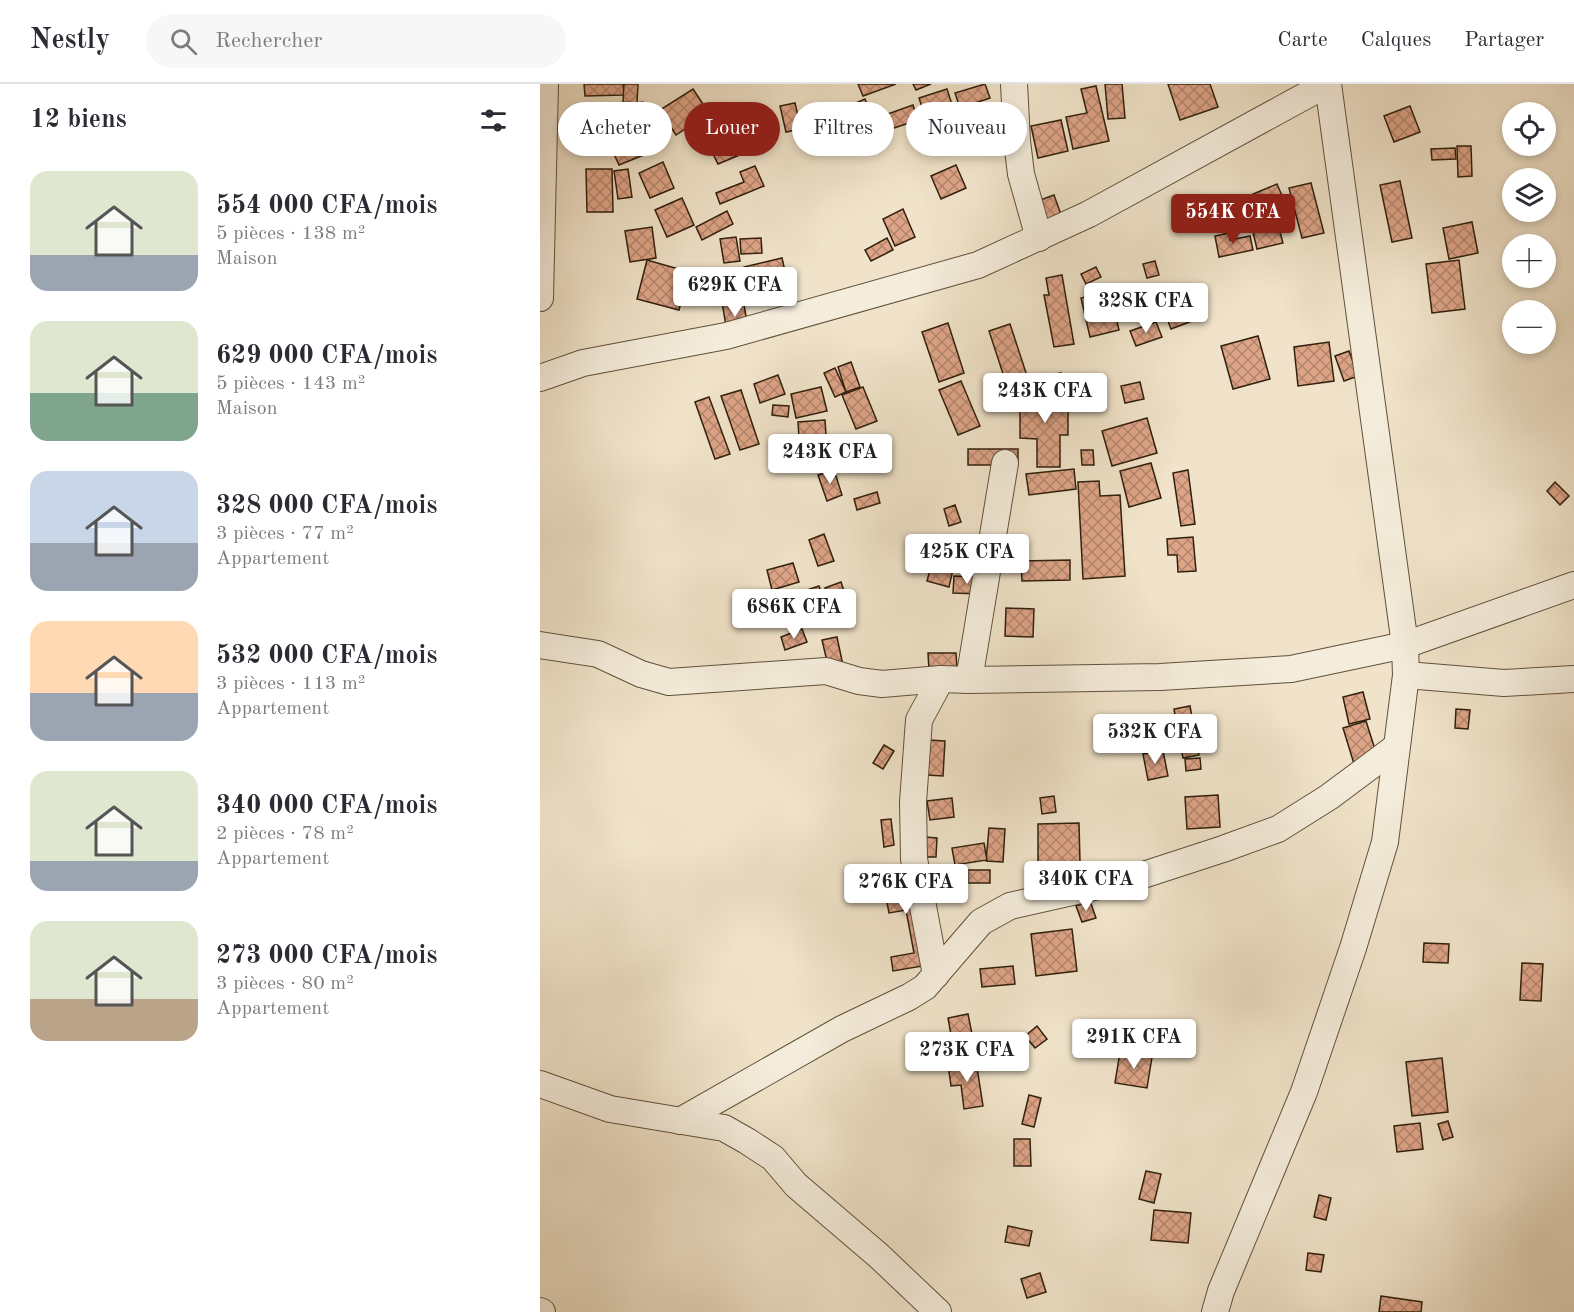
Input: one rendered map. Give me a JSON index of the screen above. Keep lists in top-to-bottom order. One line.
{"page":{"header":"Nestly","search":"Rechercher","nav":["Carte","Calques","Partager"],"heading":"12 biens","map_buttons":["+","−"],"chip":["Acheter","Louer","Filtres","Nouveau"],"list":[{"name":"554 000 CFA/mois","note":"5 pièces · 138 m² · Maison"},{"name":"629 000 CFA/mois","note":"5 pièces · 143 m² · Maison"},{"name":"328 000 CFA/mois","note":"3 pièces · 77 m² · Appartement"},{"name":"532 000 CFA/mois","note":"3 pièces · 113 m² · Appartement"},{"name":"340 000 CFA/mois","note":"2 pièces · 78 m² · Appartement"},{"name":"273 000 CFA/mois","note":"3 pièces · 80 m² · Appartement"}],"price":["554K CFA","629K CFA","328K CFA","243K CFA","243K CFA","425K CFA","686K CFA","532K CFA","340K CFA","276K CFA","291K CFA","273K CFA"]}}
